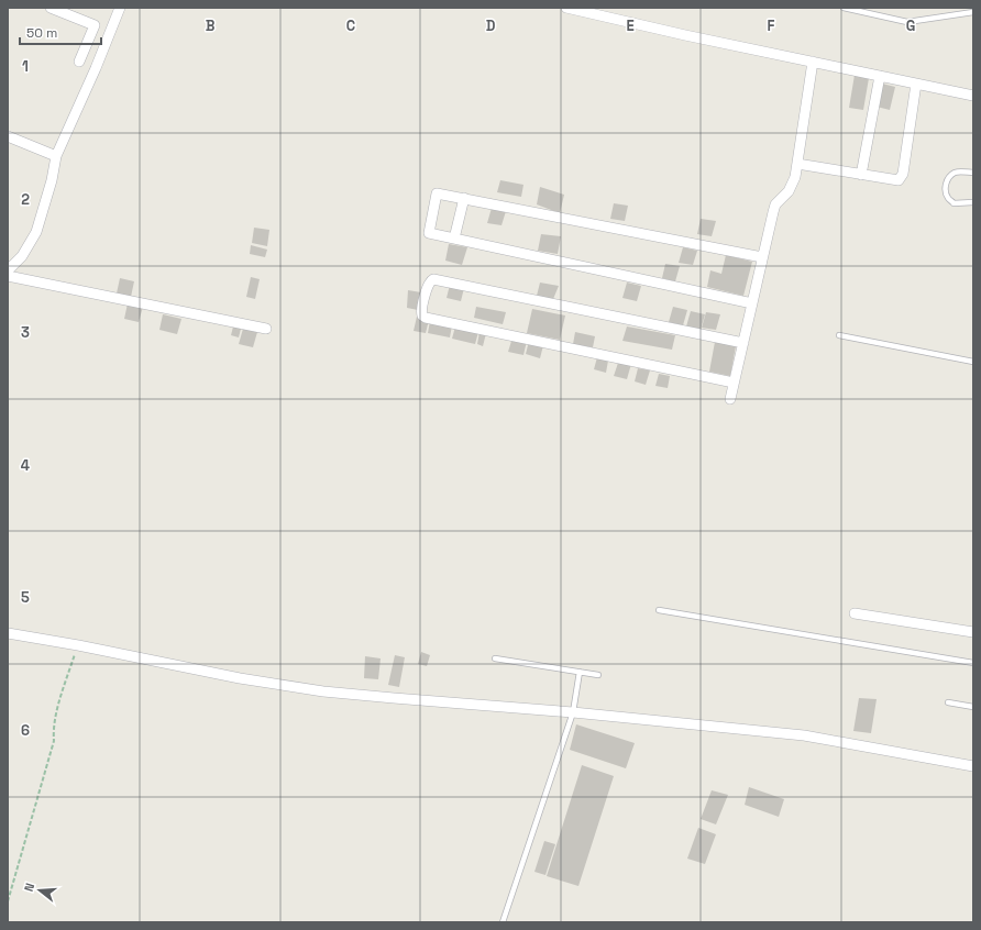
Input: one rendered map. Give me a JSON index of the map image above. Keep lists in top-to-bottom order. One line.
{"scale_bar":"50 m","north":"left","grid":{"columns":["B","C","D","E","F","G"],"rows":["1","2","3","4","5","6"]}}
